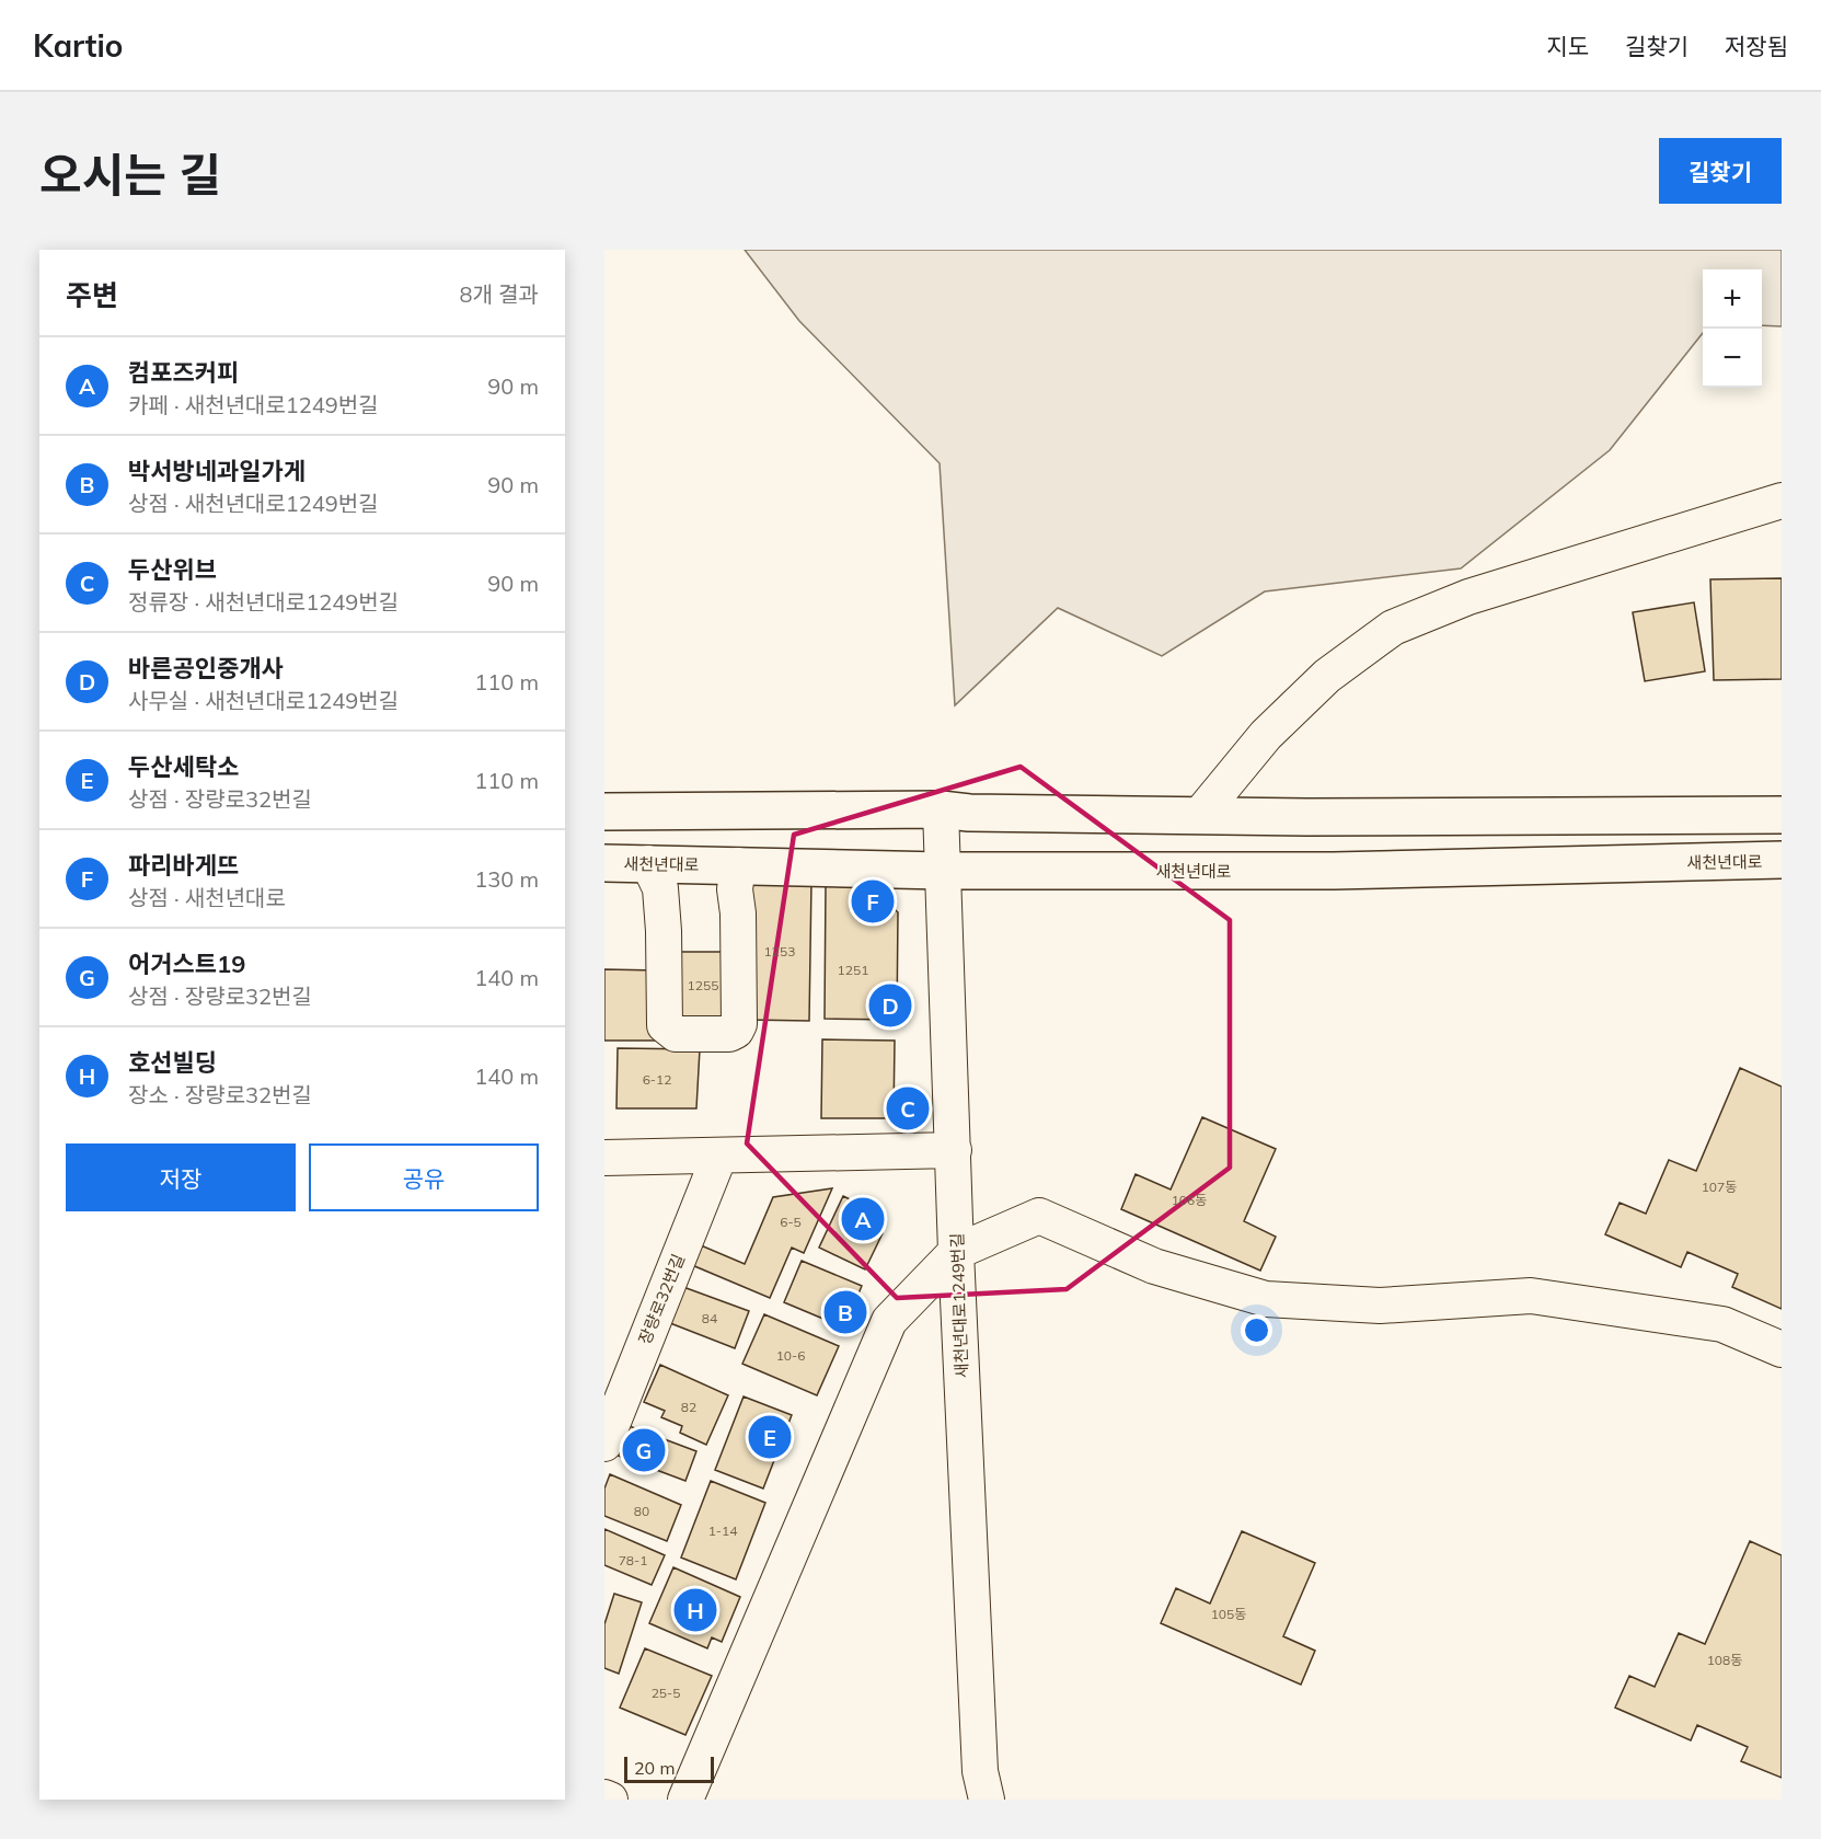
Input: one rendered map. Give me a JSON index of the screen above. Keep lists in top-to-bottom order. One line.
{"streets":{"main road":["새천년대로"],"street":["장량로32번길","새천년대로1249번길"]},"crossings":[["새천년대로","새천년대로1249번길"]],"house_numbers":["1253","1251","1255","6-12","107동","106동","6-5","84","10-6","82","80","1-14","78-1","105동","108동","25-5"],"scale_bar":"20 m","page":{"header":"Kartio","nav":["지도","길찾기","저장됨"],"title":"오시는 길","buttons":["길찾기",["저장","공유"]],"heading":["주변","8개 결과"],"map_buttons":["+","−"],"list":[{"mark":"A","name":"컴포즈커피","note":"카페 · 새천년대로1249번길","value":"90 m"},{"mark":"B","name":"박서방네과일가게","note":"상점 · 새천년대로1249번길","value":"90 m"},{"mark":"C","name":"두산위브","note":"정류장 · 새천년대로1249번길","value":"90 m"},{"mark":"D","name":"바른공인중개사","note":"사무실 · 새천년대로1249번길","value":"110 m"},{"mark":"E","name":"두산세탁소","note":"상점 · 장량로32번길","value":"110 m"},{"mark":"F","name":"파리바게뜨","note":"상점 · 새천년대로","value":"130 m"},{"mark":"G","name":"어거스트19","note":"상점 · 장량로32번길","value":"140 m"},{"mark":"H","name":"호선빌딩","note":"장소 · 장량로32번길","value":"140 m"}],"pins":["F","D","C","A","B","E","G","H"],"scale":"20 m"}}
